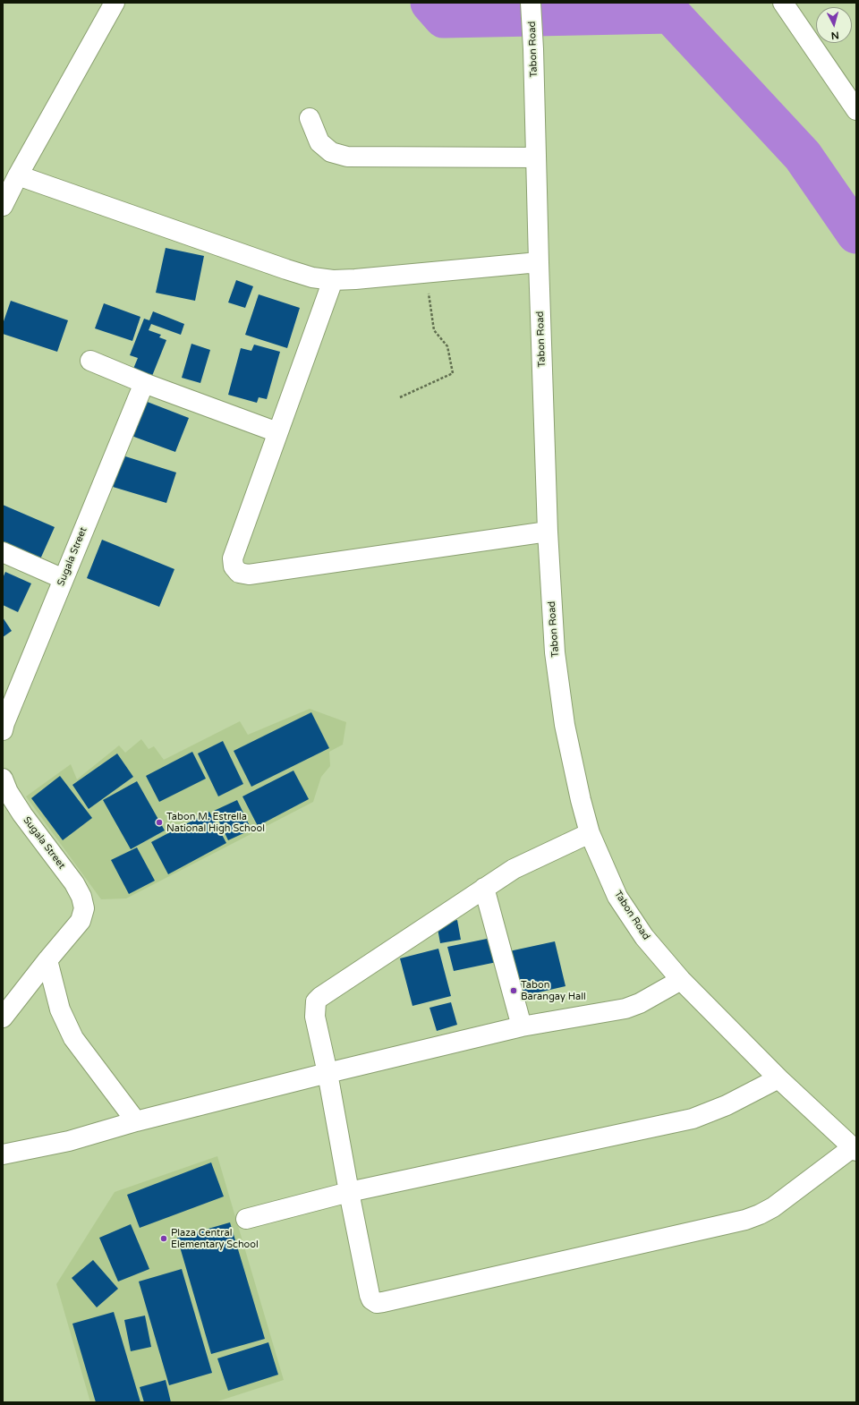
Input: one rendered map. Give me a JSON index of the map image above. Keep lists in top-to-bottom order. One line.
{"streets":{"street":["Tabon Road","Sugala Street"]},"places":["Tabon M. Estrella National High School","Tabon Barangay Hall","Plaza Central Elementary School"],"north":"bottom"}
